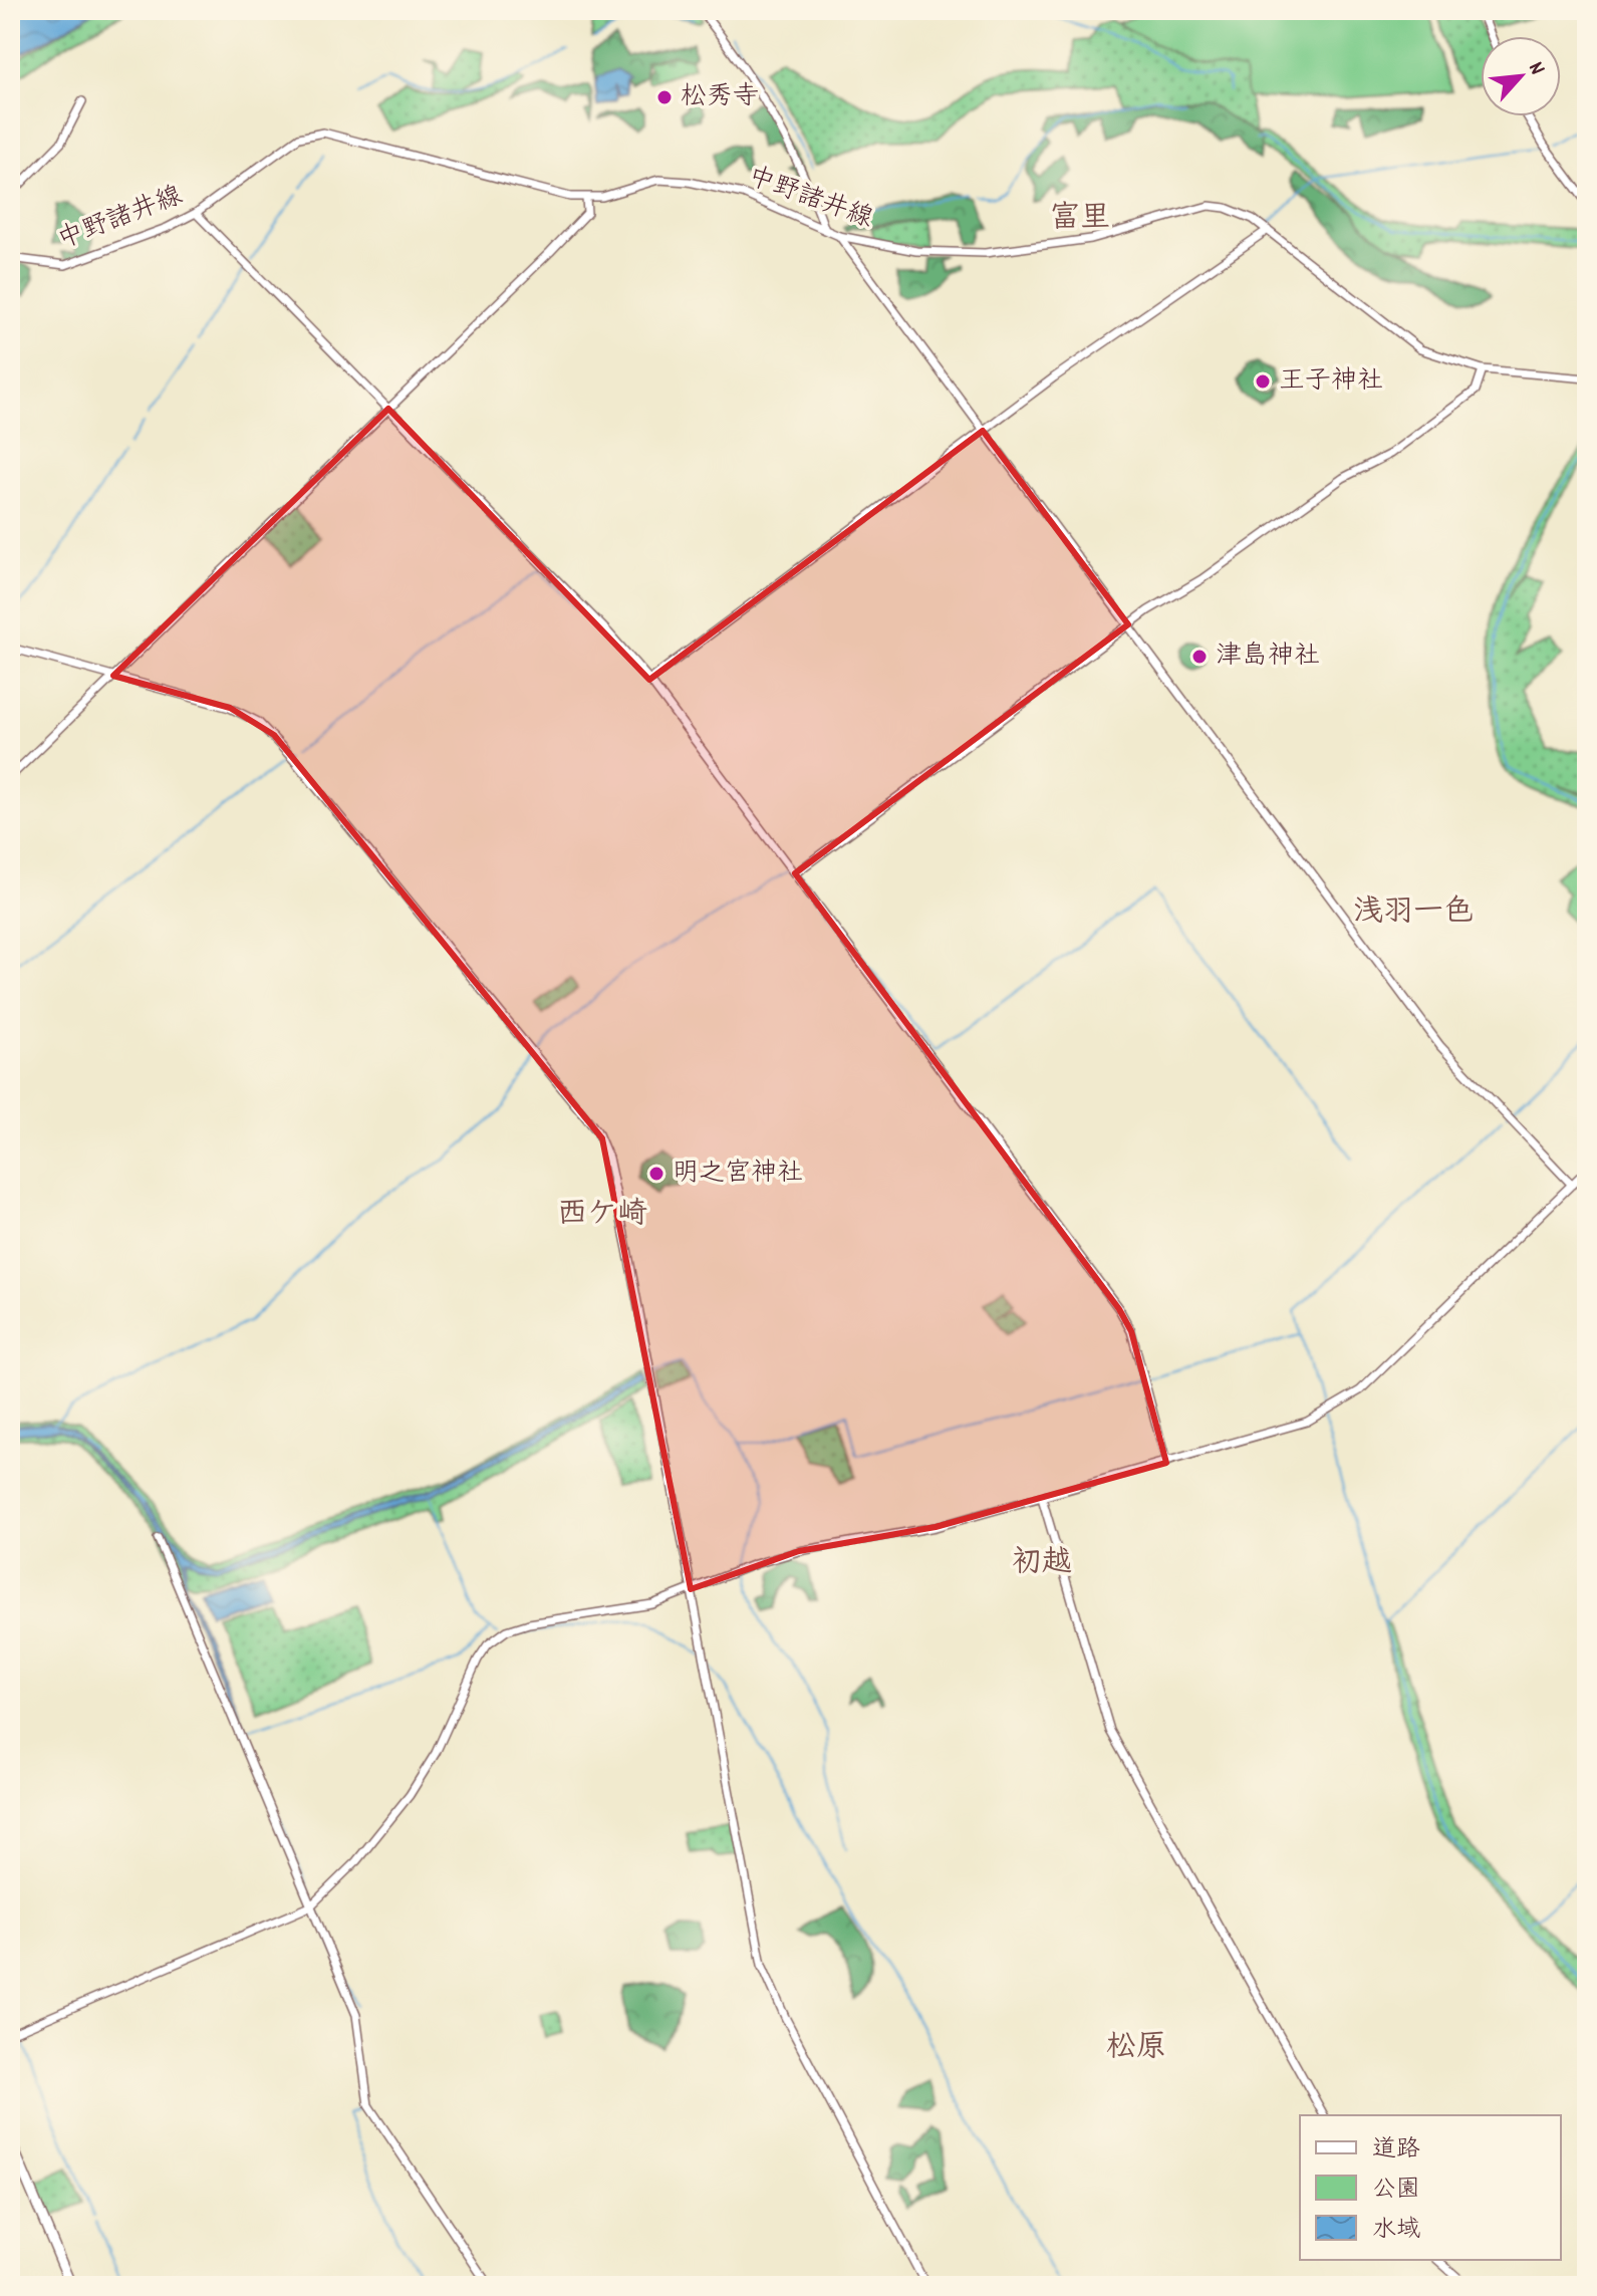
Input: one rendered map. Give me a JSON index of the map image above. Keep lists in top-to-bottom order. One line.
{"streets":{"street":["中野諸井線"]},"districts":["富里","浅羽一色","西ケ崎","初越","松原"],"places":["松秀寺","王子神社","津島神社","明之宮神社"],"legend":["道路","公園","水域"],"north":"top right"}
